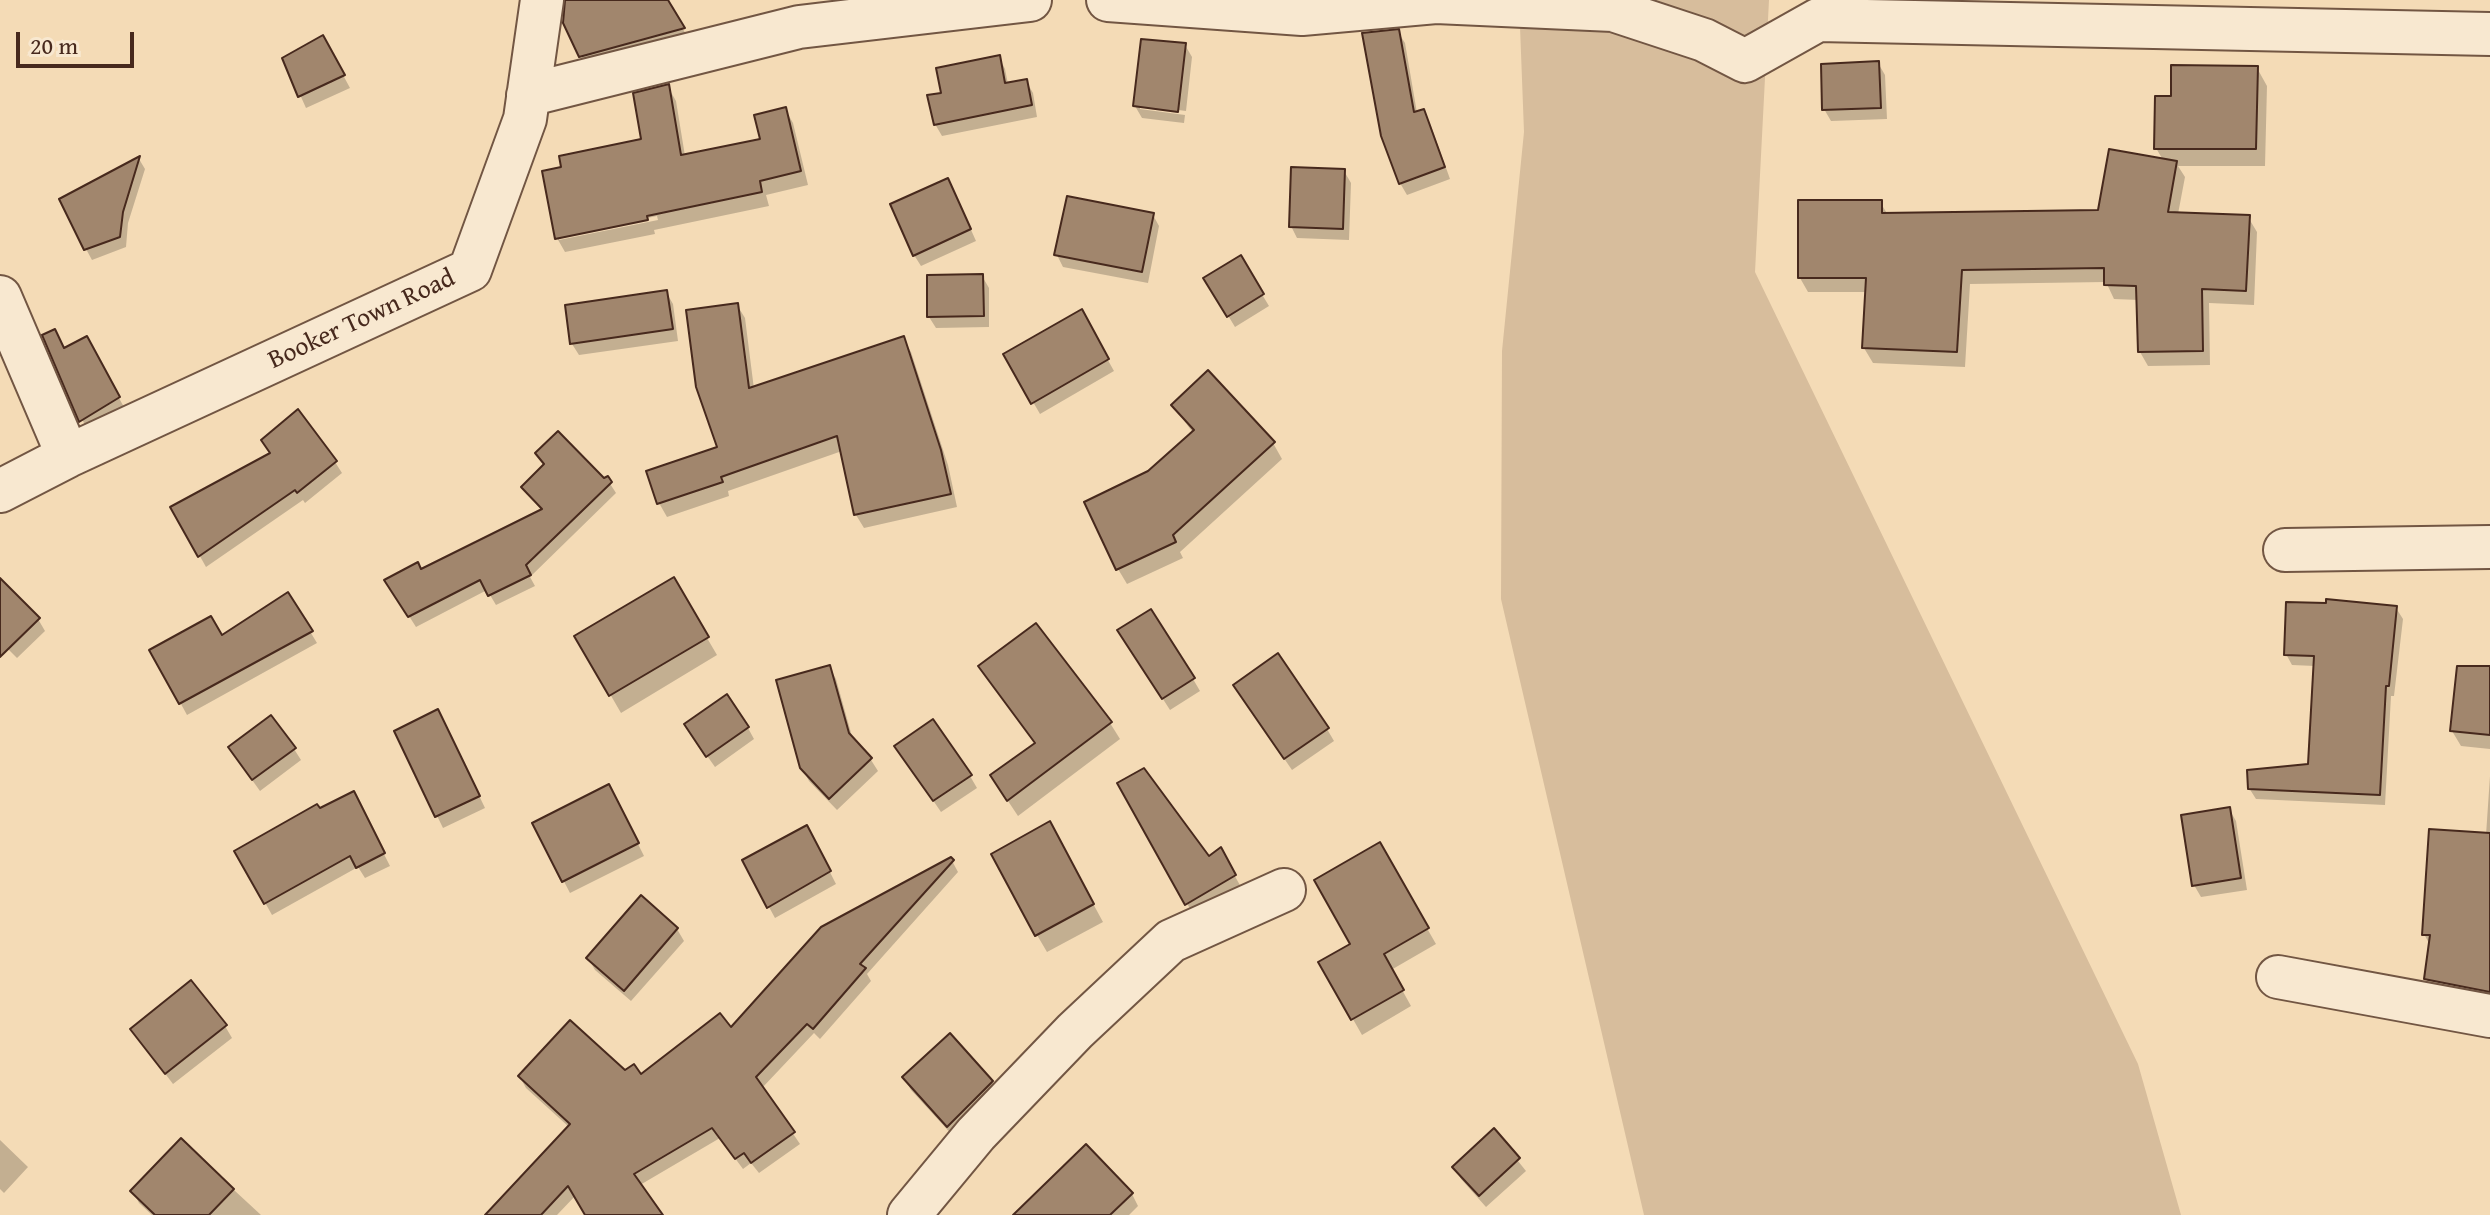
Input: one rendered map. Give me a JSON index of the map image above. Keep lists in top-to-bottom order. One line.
{"streets":{"street":["Booker Town Road"]},"scale_bar":"20 m"}
